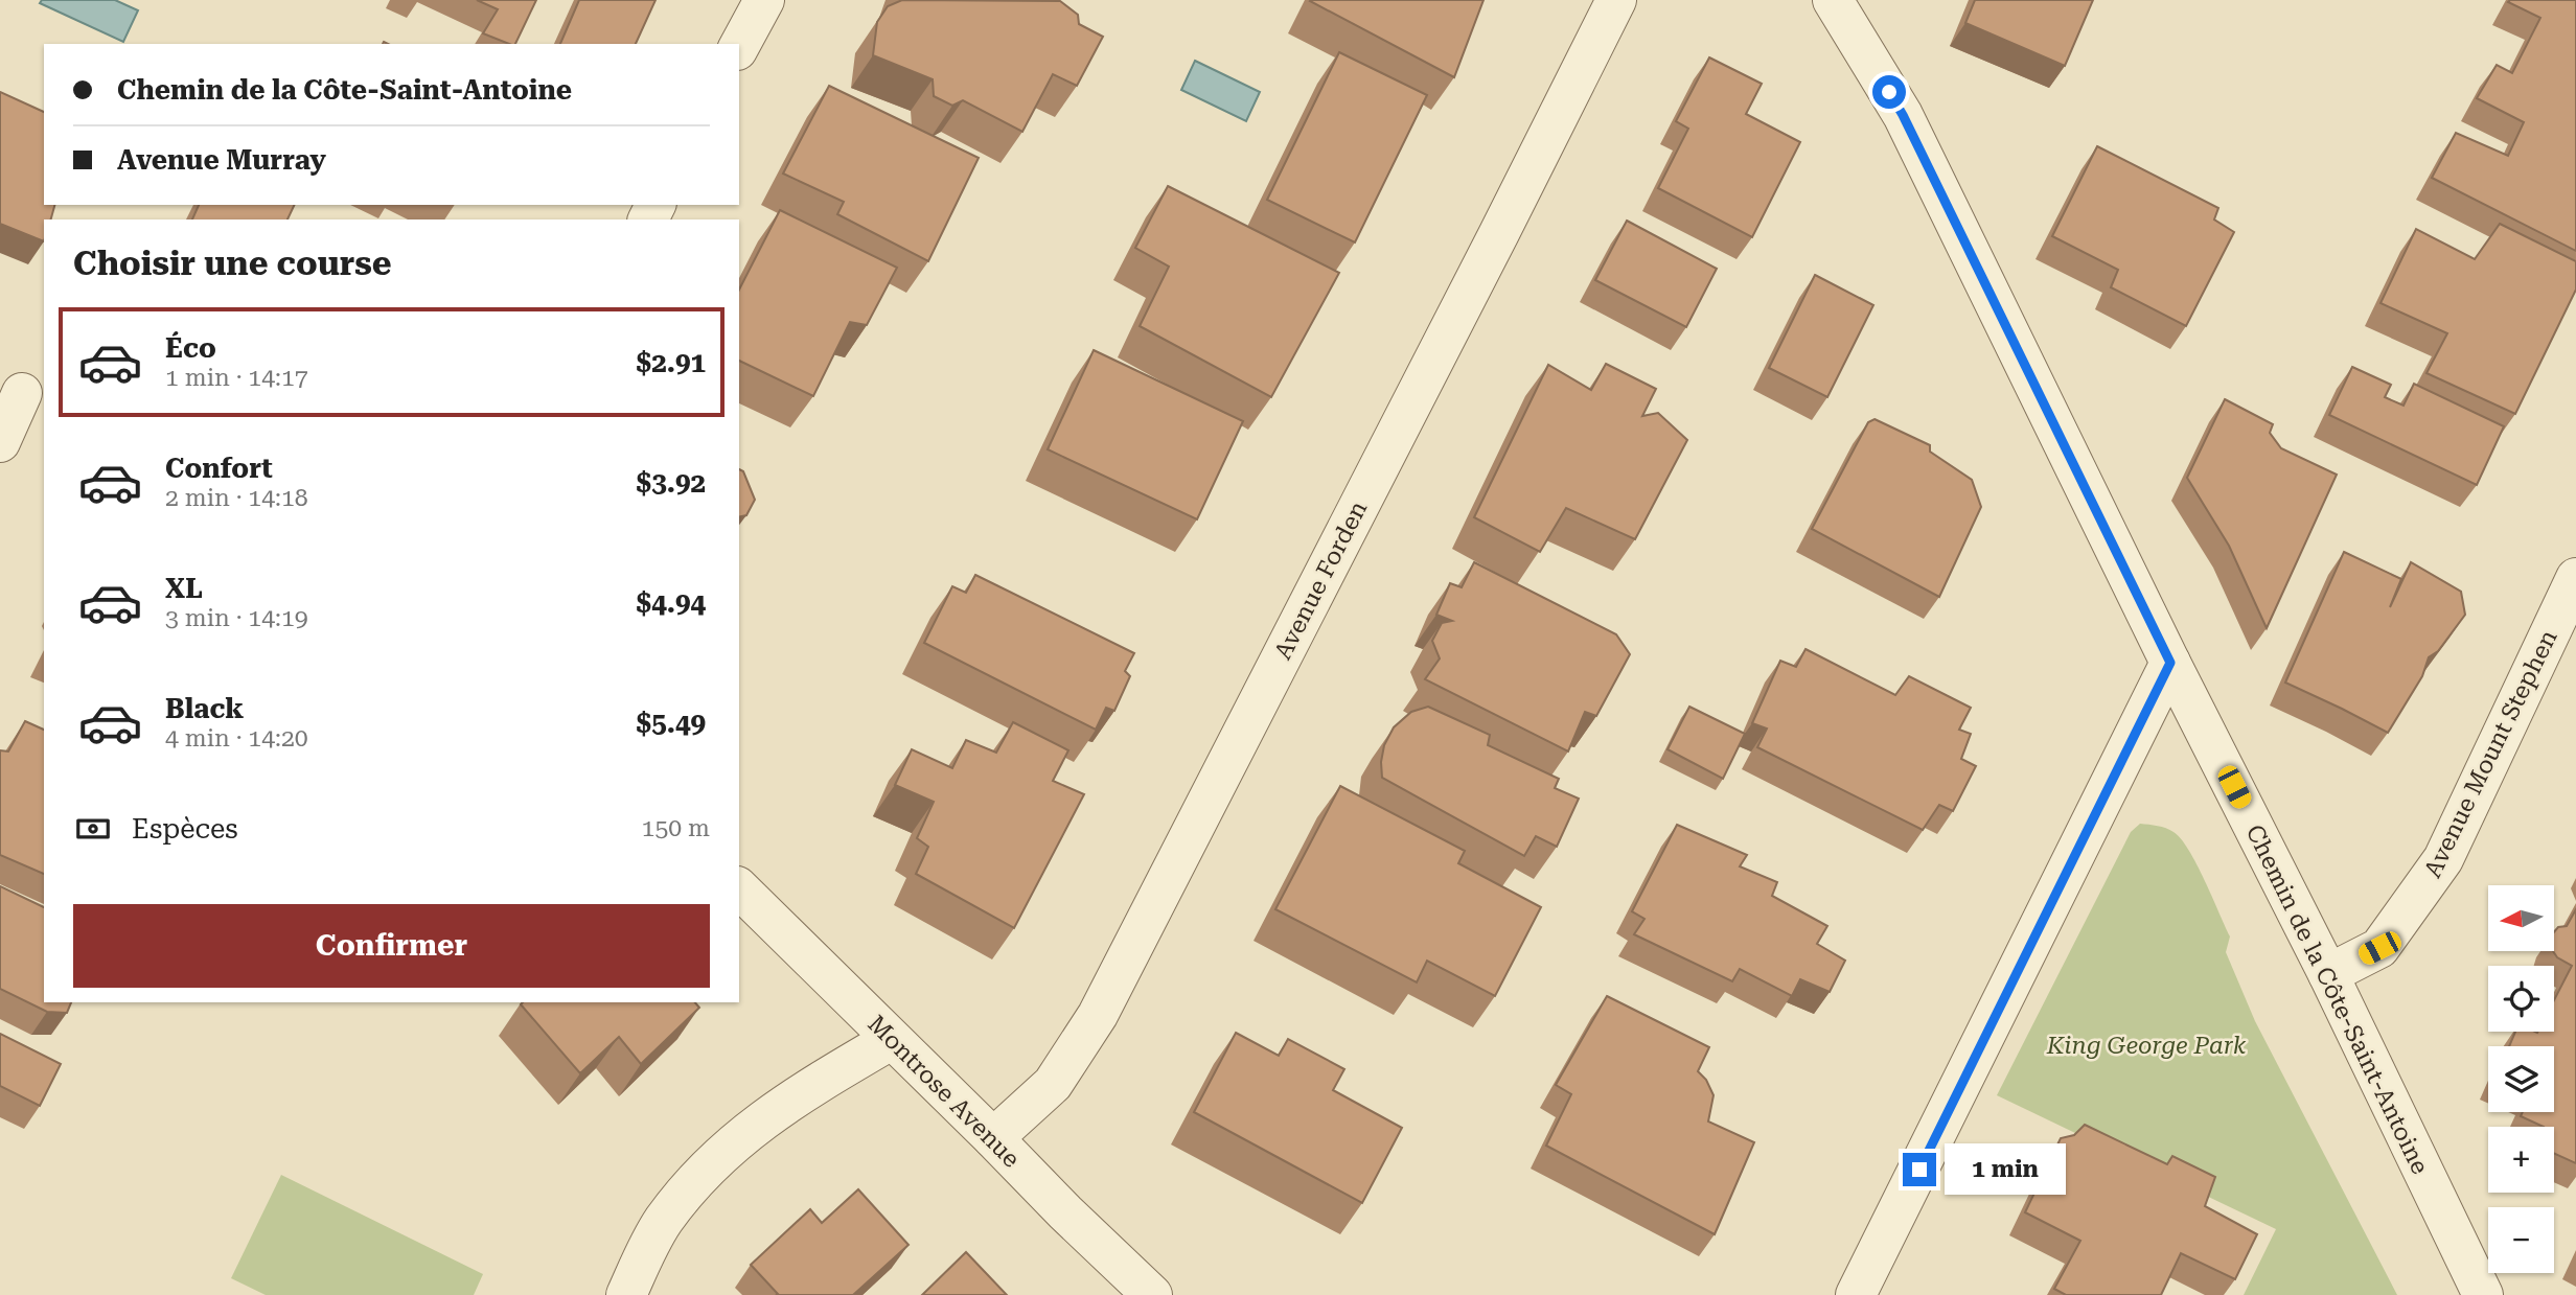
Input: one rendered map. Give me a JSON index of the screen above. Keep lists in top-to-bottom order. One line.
{"streets":{"street":["Avenue Forden","Avenue Mount Stephen","Chemin de la Côte-Saint-Antoine","Montrose Avenue"]},"crossings":[["Avenue Forden","Montrose Avenue"],["Avenue Mount Stephen","Chemin de la Côte-Saint-Antoine"]],"parks":["King George Park"],"north":"left","page":{"banner":["Chemin de la Côte-Saint-Antoine","Avenue Murray"],"heading":"Choisir une course","list":[{"name":"Éco","note":"1 min · 14:17","value":"$2.91"},{"name":"Confort","note":"2 min · 14:18","value":"$3.92"},{"name":"XL","note":"3 min · 14:19","value":"$4.94"},{"name":"Black","note":"4 min · 14:20","value":"$5.49"}],"pay":["Espèces","150 m"],"map_buttons":["+","−"],"buttons":"Confirmer","bubble":"1 min"}}
